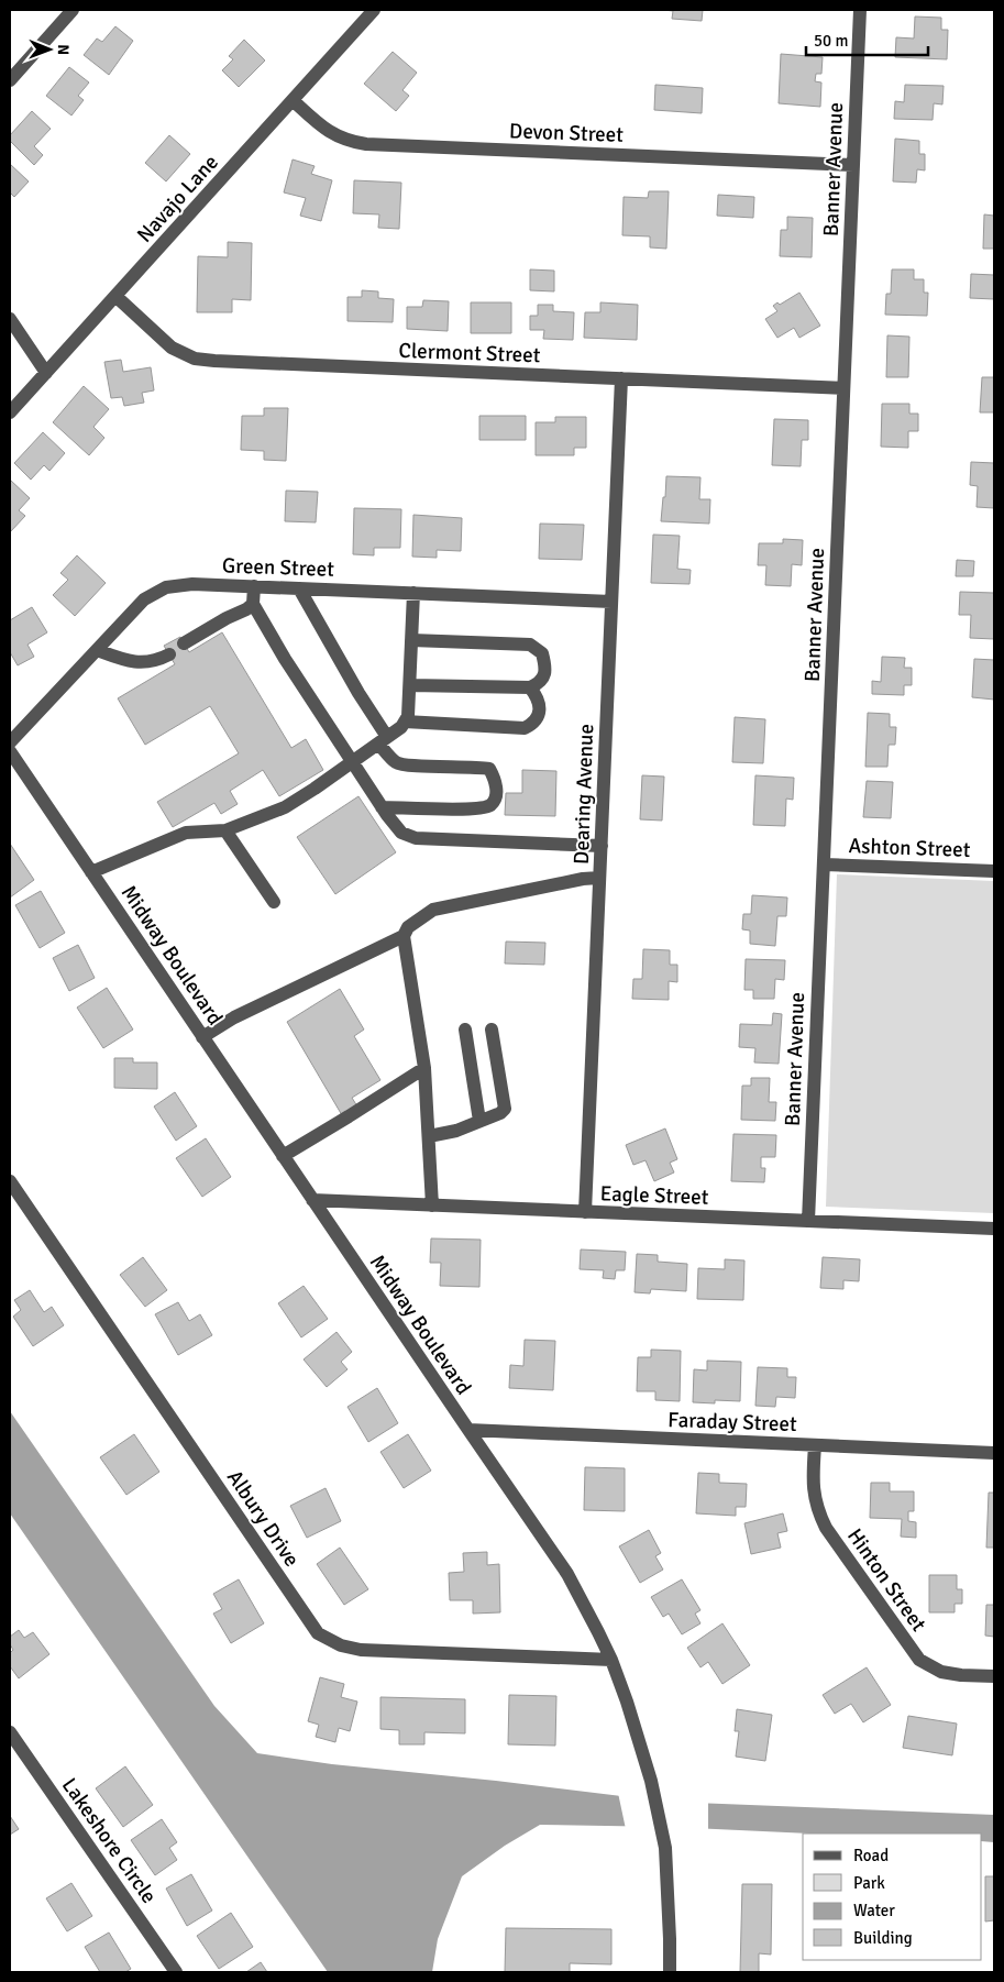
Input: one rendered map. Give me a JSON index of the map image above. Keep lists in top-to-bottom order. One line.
{"streets":{"street":["Devon Street","Banner Avenue","Navajo Lane","Clermont Street","Green Street","Dearing Avenue","Ashton Street","Midway Boulevard","Eagle Street","Faraday Street","Albury Drive","Hinton Street","Lakeshore Circle"]},"crossings":[["Devon Street","Banner Avenue"],["Devon Street","Navajo Lane"],["Banner Avenue","Clermont Street"],["Banner Avenue","Ashton Street"],["Banner Avenue","Eagle Street"],["Navajo Lane","Clermont Street"],["Clermont Street","Dearing Avenue"],["Green Street","Dearing Avenue"],["Dearing Avenue","Eagle Street"],["Midway Boulevard","Eagle Street"],["Midway Boulevard","Faraday Street"],["Midway Boulevard","Albury Drive"],["Faraday Street","Hinton Street"]],"legend":["Road","Park","Water","Building"],"scale_bar":"50 m","north":"right"}
